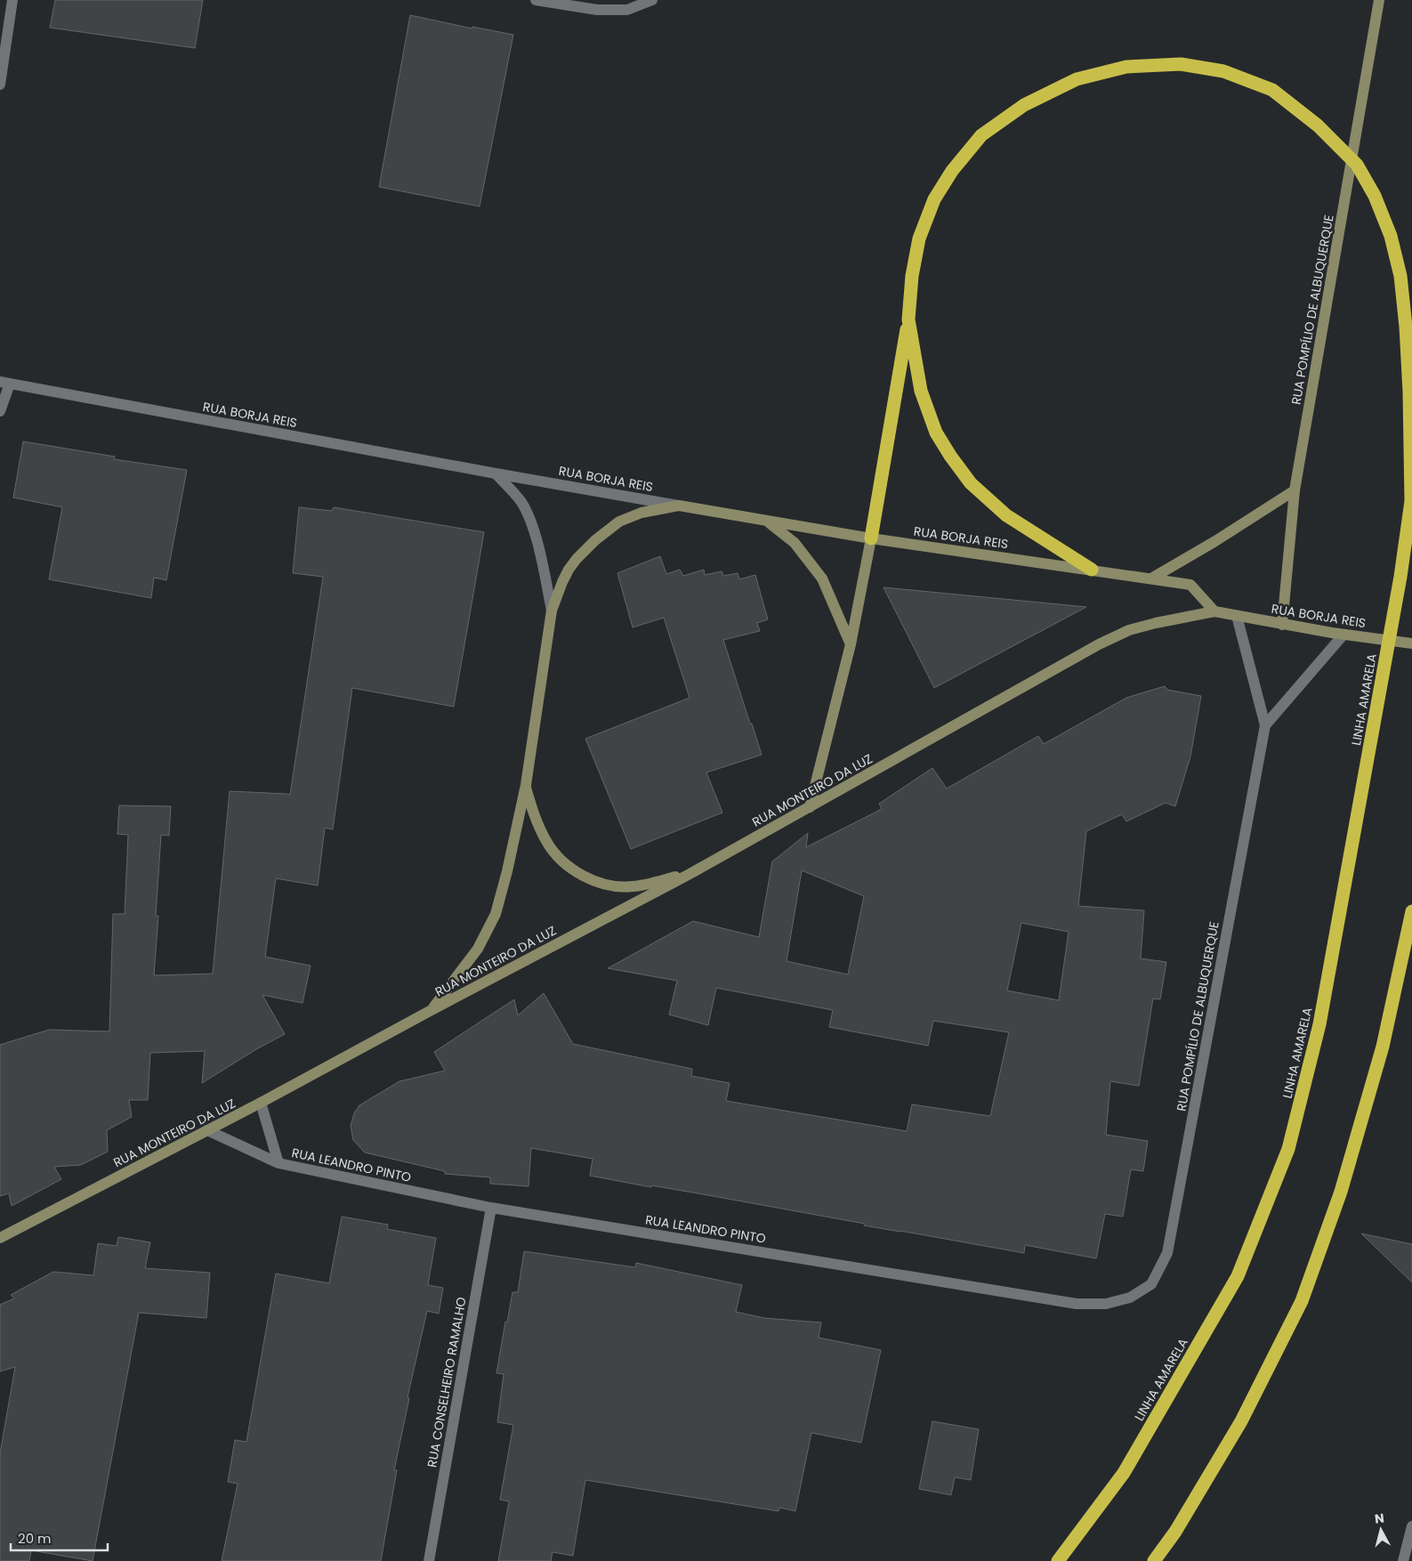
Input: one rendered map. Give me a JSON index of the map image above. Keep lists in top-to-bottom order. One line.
{"streets":{"highway":["LINHA AMARELA"],"street":["RUA POMPÍLIO DE ALBUQUERQUE","RUA BORJA REIS","RUA MONTEIRO DA LUZ","RUA LEANDRO PINTO","RUA CONSELHEIRO RAMALHO"]},"crossings":[["RUA POMPÍLIO DE ALBUQUERQUE","RUA BORJA REIS"],["RUA POMPÍLIO DE ALBUQUERQUE","RUA LEANDRO PINTO"],["RUA BORJA REIS","RUA MONTEIRO DA LUZ"],["RUA MONTEIRO DA LUZ","RUA LEANDRO PINTO"],["RUA LEANDRO PINTO","RUA CONSELHEIRO RAMALHO"]],"scale_bar":"20 m","north":"top"}
